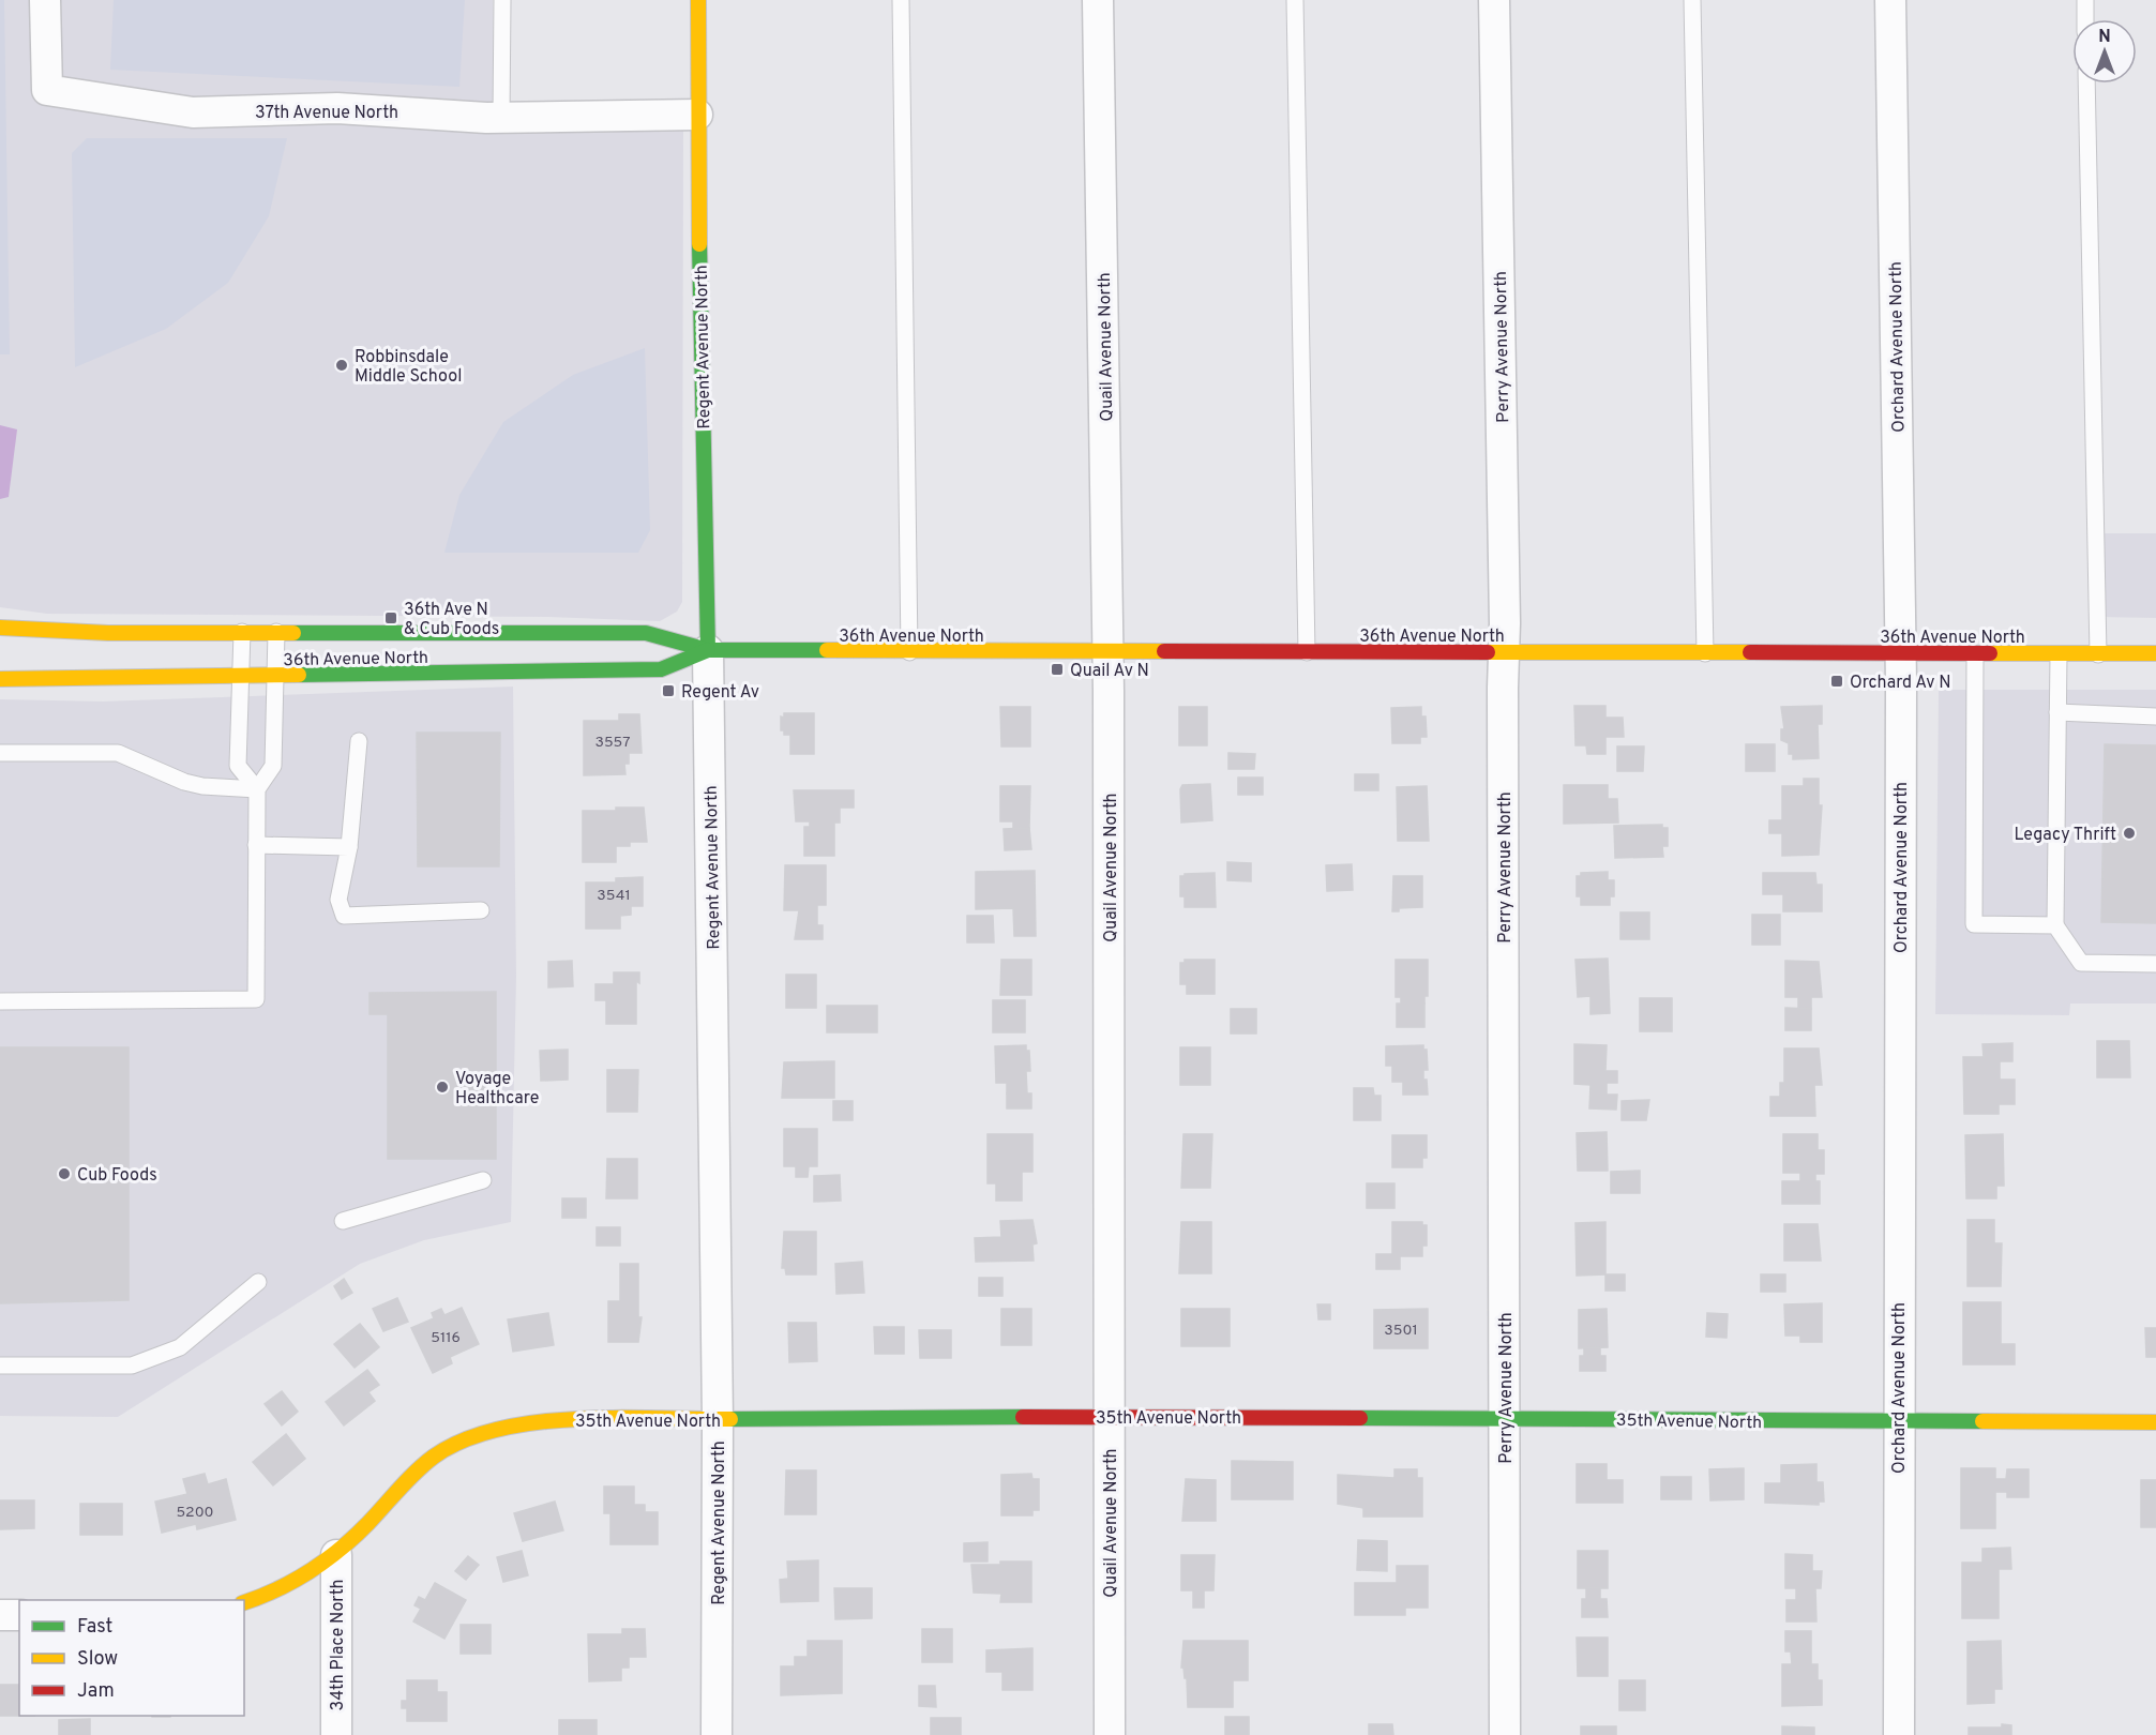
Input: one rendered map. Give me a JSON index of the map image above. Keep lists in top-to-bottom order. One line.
{"streets":{"street":["37th Avenue North","Regent Avenue North","Quail Avenue North","Perry Avenue North","Orchard Avenue North","36th Avenue North","35th Avenue North","34th Place North"]},"crossings":[["37th Avenue North","Regent Avenue North"],["Regent Avenue North","36th Avenue North"],["Regent Avenue North","35th Avenue North"],["Quail Avenue North","36th Avenue North"],["Quail Avenue North","35th Avenue North"],["Perry Avenue North","36th Avenue North"],["Perry Avenue North","35th Avenue North"],["Orchard Avenue North","36th Avenue North"],["Orchard Avenue North","35th Avenue North"],["35th Avenue North","34th Place North"]],"places":{"other":["Robbinsdale Middle School","Legacy Thrift","Voyage Healthcare","Cub Foods"],"transit":["36th Ave N & Cub Foods","Quail Av N","Orchard Av N","Regent Av"]},"house_numbers":["3557","3541","3501","5116","5200"],"legend":["Fast","Slow","Jam"],"north":"top"}
